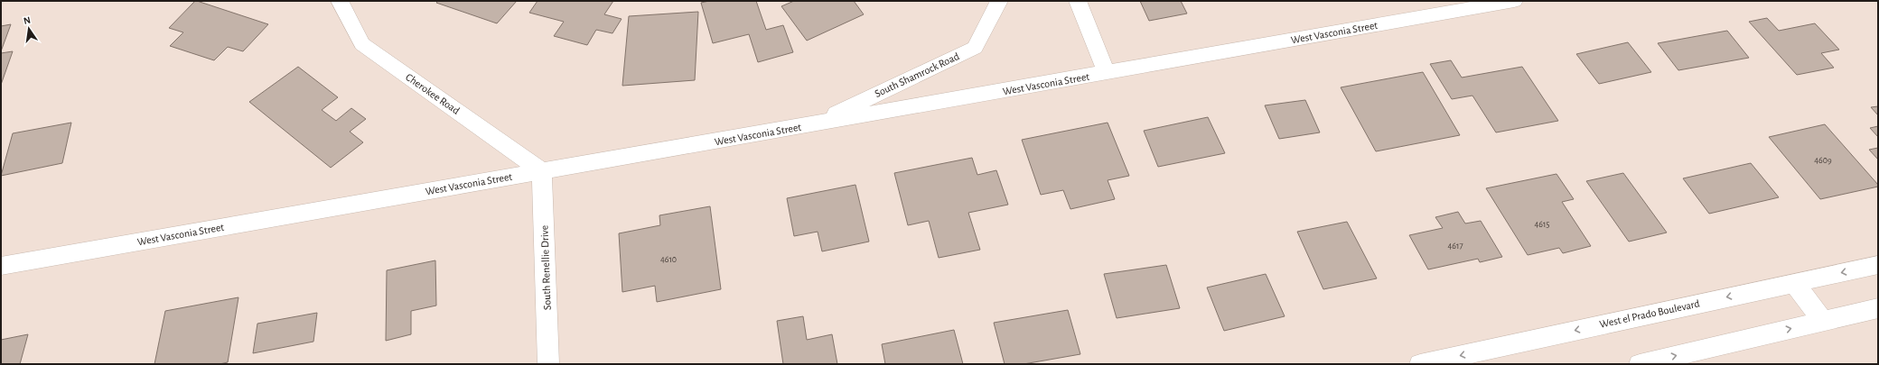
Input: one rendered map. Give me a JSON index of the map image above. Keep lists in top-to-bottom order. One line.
{"streets":{"street":["West Vasconia Street","South Shamrock Road","Cherokee Road","South Renellie Drive","West el Prado Boulevard"]},"crossings":[["West Vasconia Street","South Shamrock Road"],["West Vasconia Street","Cherokee Road"],["West Vasconia Street","South Renellie Drive"],["Cherokee Road","South Renellie Drive"]],"house_numbers":["4609","4615","4617","4610"],"north":"top"}
